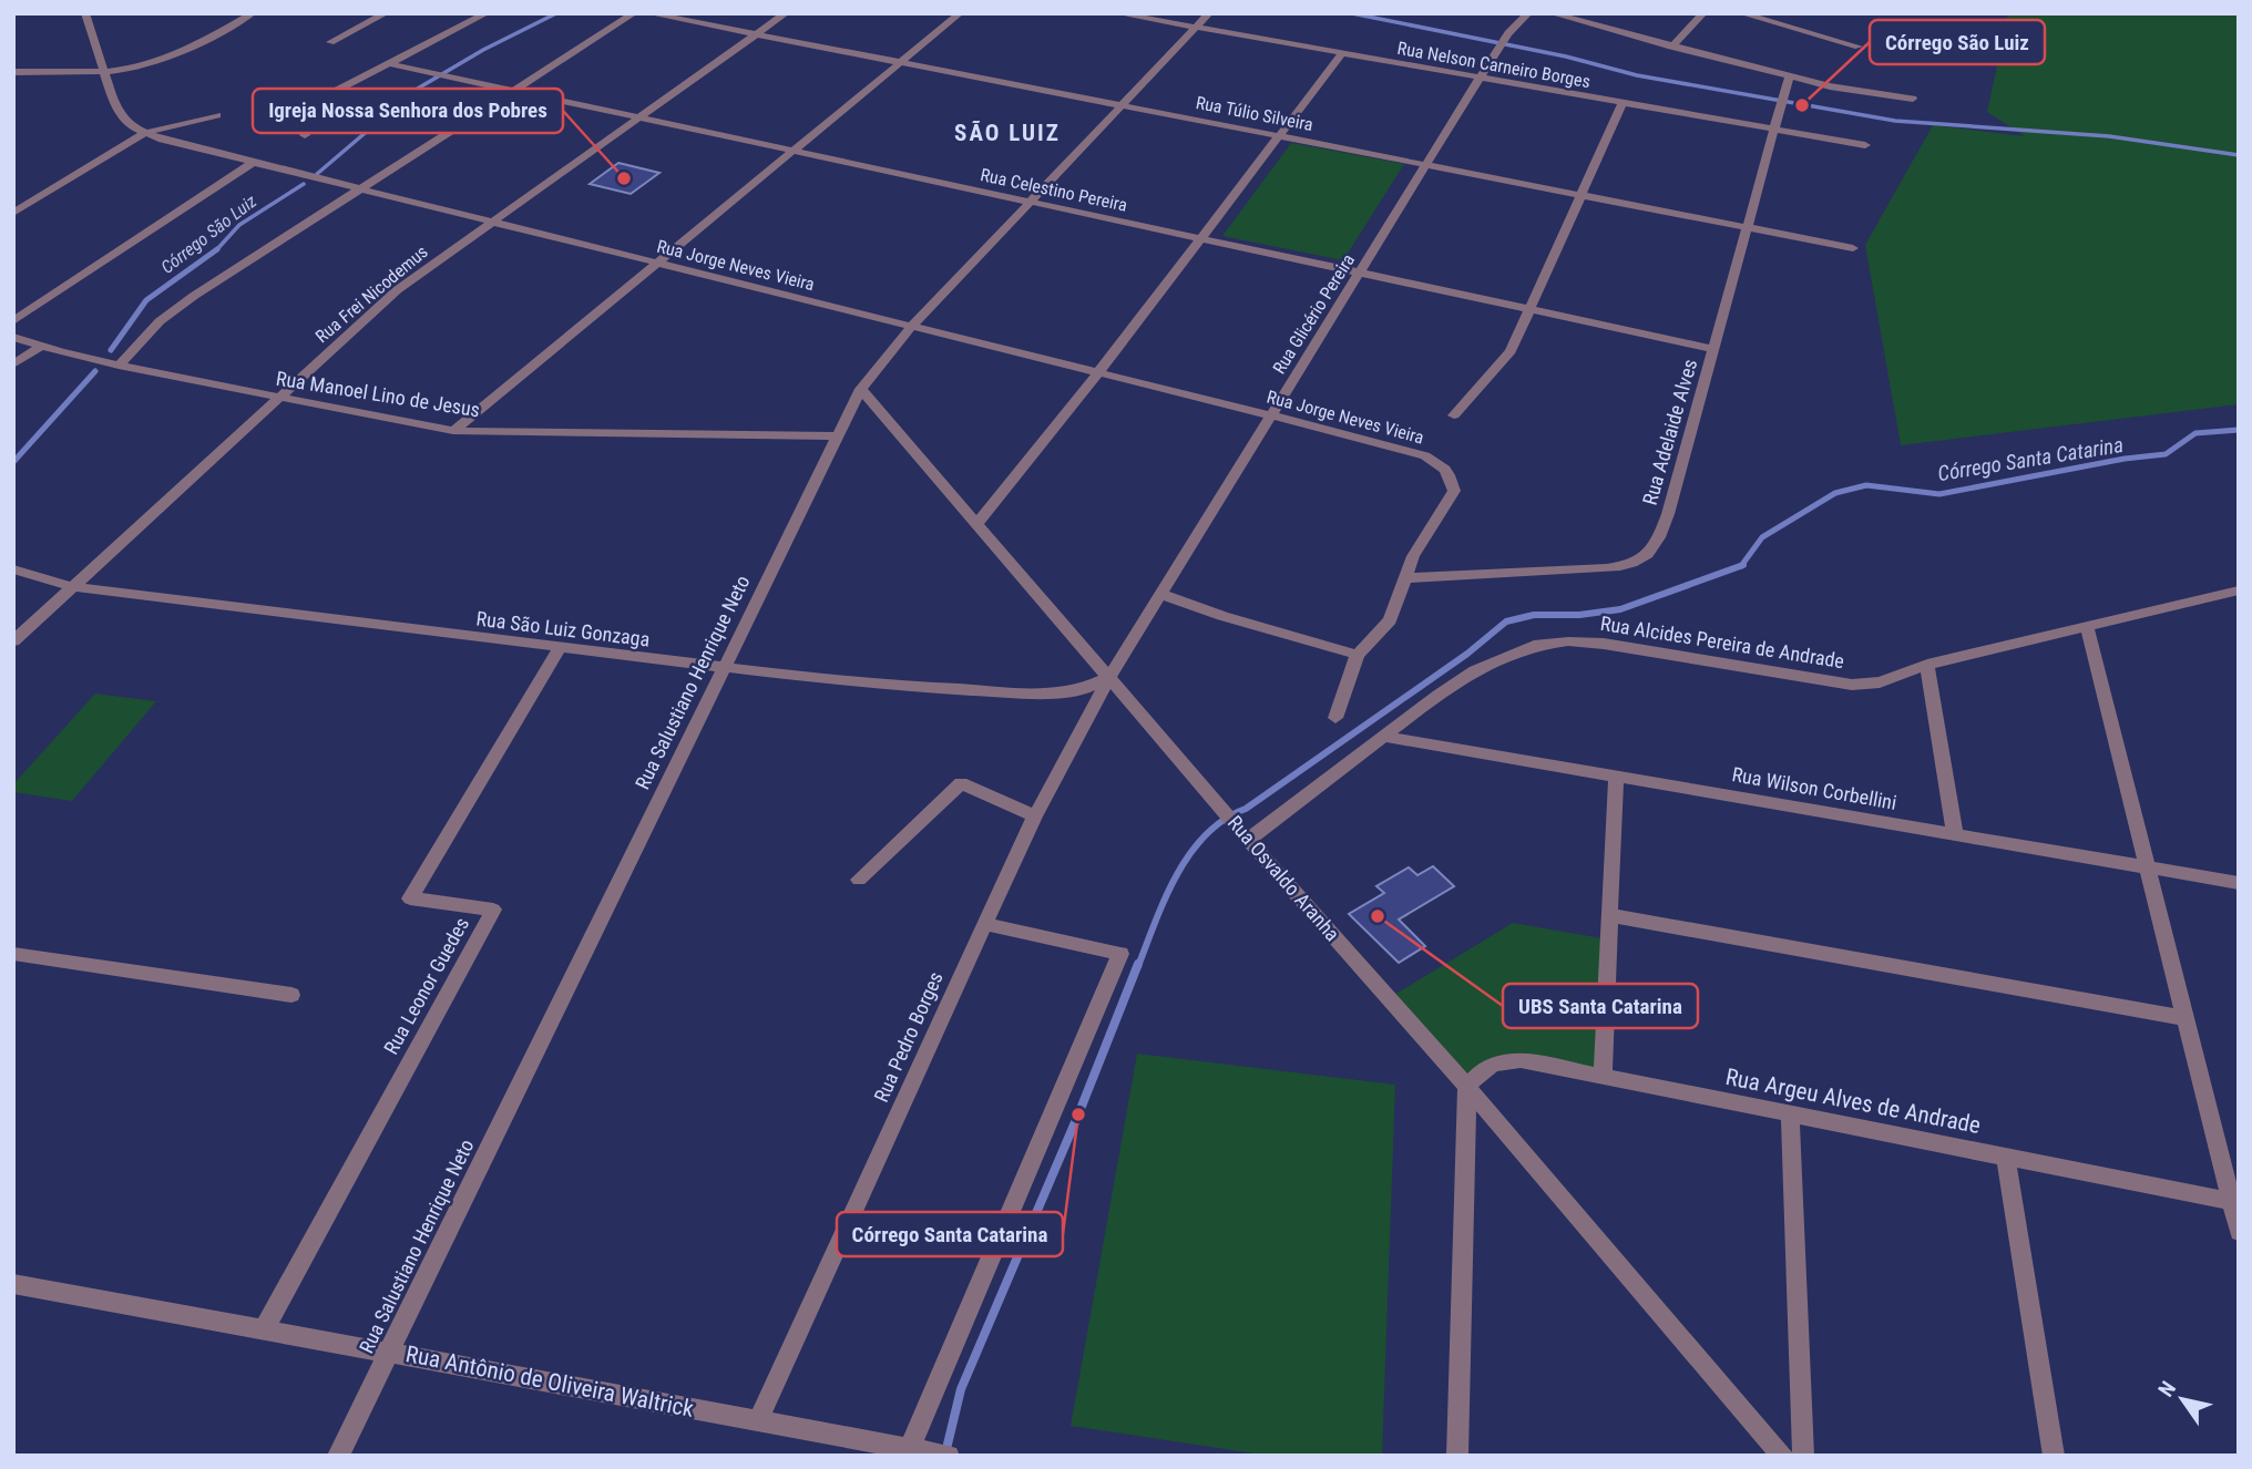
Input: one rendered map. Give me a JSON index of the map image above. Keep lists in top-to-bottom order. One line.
{"streets":{"street":["Rua Nelson Carneiro Borges","Rua Túlio Silveira","Rua Celestino Pereira","Rua Jorge Neves Vieira","Rua Frei Nicodemus","Rua Glicério Pereira","Rua Manoel Lino de Jesus","Rua Adelaide Alves","Rua São Luiz Gonzaga","Rua Alcides Pereira de Andrade","Rua Salustiano Henrique Neto","Rua Wilson Corbellini","Rua Osvaldo Aranha","Rua Leonor Guedes","Rua Pedro Borges","Rua Argeu Alves de Andrade","Rua Antônio de Oliveira Waltrick"]},"crossings":[["Rua Nelson Carneiro Borges","Rua Glicério Pereira"],["Rua Nelson Carneiro Borges","Rua Adelaide Alves"],["Rua Nelson Carneiro Borges","Rua Salustiano Henrique Neto"],["Rua Túlio Silveira","Rua Frei Nicodemus"],["Rua Túlio Silveira","Rua Glicério Pereira"],["Rua Túlio Silveira","Rua Adelaide Alves"],["Rua Túlio Silveira","Rua Salustiano Henrique Neto"],["Rua Celestino Pereira","Rua Frei Nicodemus"],["Rua Celestino Pereira","Rua Glicério Pereira"],["Rua Celestino Pereira","Rua Adelaide Alves"],["Rua Celestino Pereira","Rua Salustiano Henrique Neto"],["Rua Jorge Neves Vieira","Rua Frei Nicodemus"],["Rua Jorge Neves Vieira","Rua Glicério Pereira"],["Rua Jorge Neves Vieira","Rua Adelaide Alves"],["Rua Jorge Neves Vieira","Rua Salustiano Henrique Neto"],["Rua Frei Nicodemus","Rua Manoel Lino de Jesus"],["Rua Frei Nicodemus","Rua São Luiz Gonzaga"],["Rua Glicério Pereira","Rua São Luiz Gonzaga"],["Rua Glicério Pereira","Rua Osvaldo Aranha"],["Rua Glicério Pereira","Rua Pedro Borges"],["Rua Manoel Lino de Jesus","Rua Salustiano Henrique Neto"],["Rua São Luiz Gonzaga","Rua Salustiano Henrique Neto"],["Rua São Luiz Gonzaga","Rua Osvaldo Aranha"],["Rua São Luiz Gonzaga","Rua Leonor Guedes"],["Rua São Luiz Gonzaga","Rua Pedro Borges"],["Rua Alcides Pereira de Andrade","Rua Wilson Corbellini"],["Rua Alcides Pereira de Andrade","Rua Osvaldo Aranha"],["Rua Salustiano Henrique Neto","Rua Osvaldo Aranha"],["Rua Salustiano Henrique Neto","Rua Antônio de Oliveira Waltrick"],["Rua Osvaldo Aranha","Rua Pedro Borges"],["Rua Osvaldo Aranha","Rua Argeu Alves de Andrade"],["Rua Leonor Guedes","Rua Antônio de Oliveira Waltrick"],["Rua Pedro Borges","Rua Antônio de Oliveira Waltrick"]],"districts":["SÃO LUIZ"],"water":["Córrego São Luiz","Córrego Santa Catarina"],"places":["Córrego São Luiz","Igreja Nossa Senhora dos Pobres","UBS Santa Catarina","Córrego Santa Catarina"],"north":"top left"}
